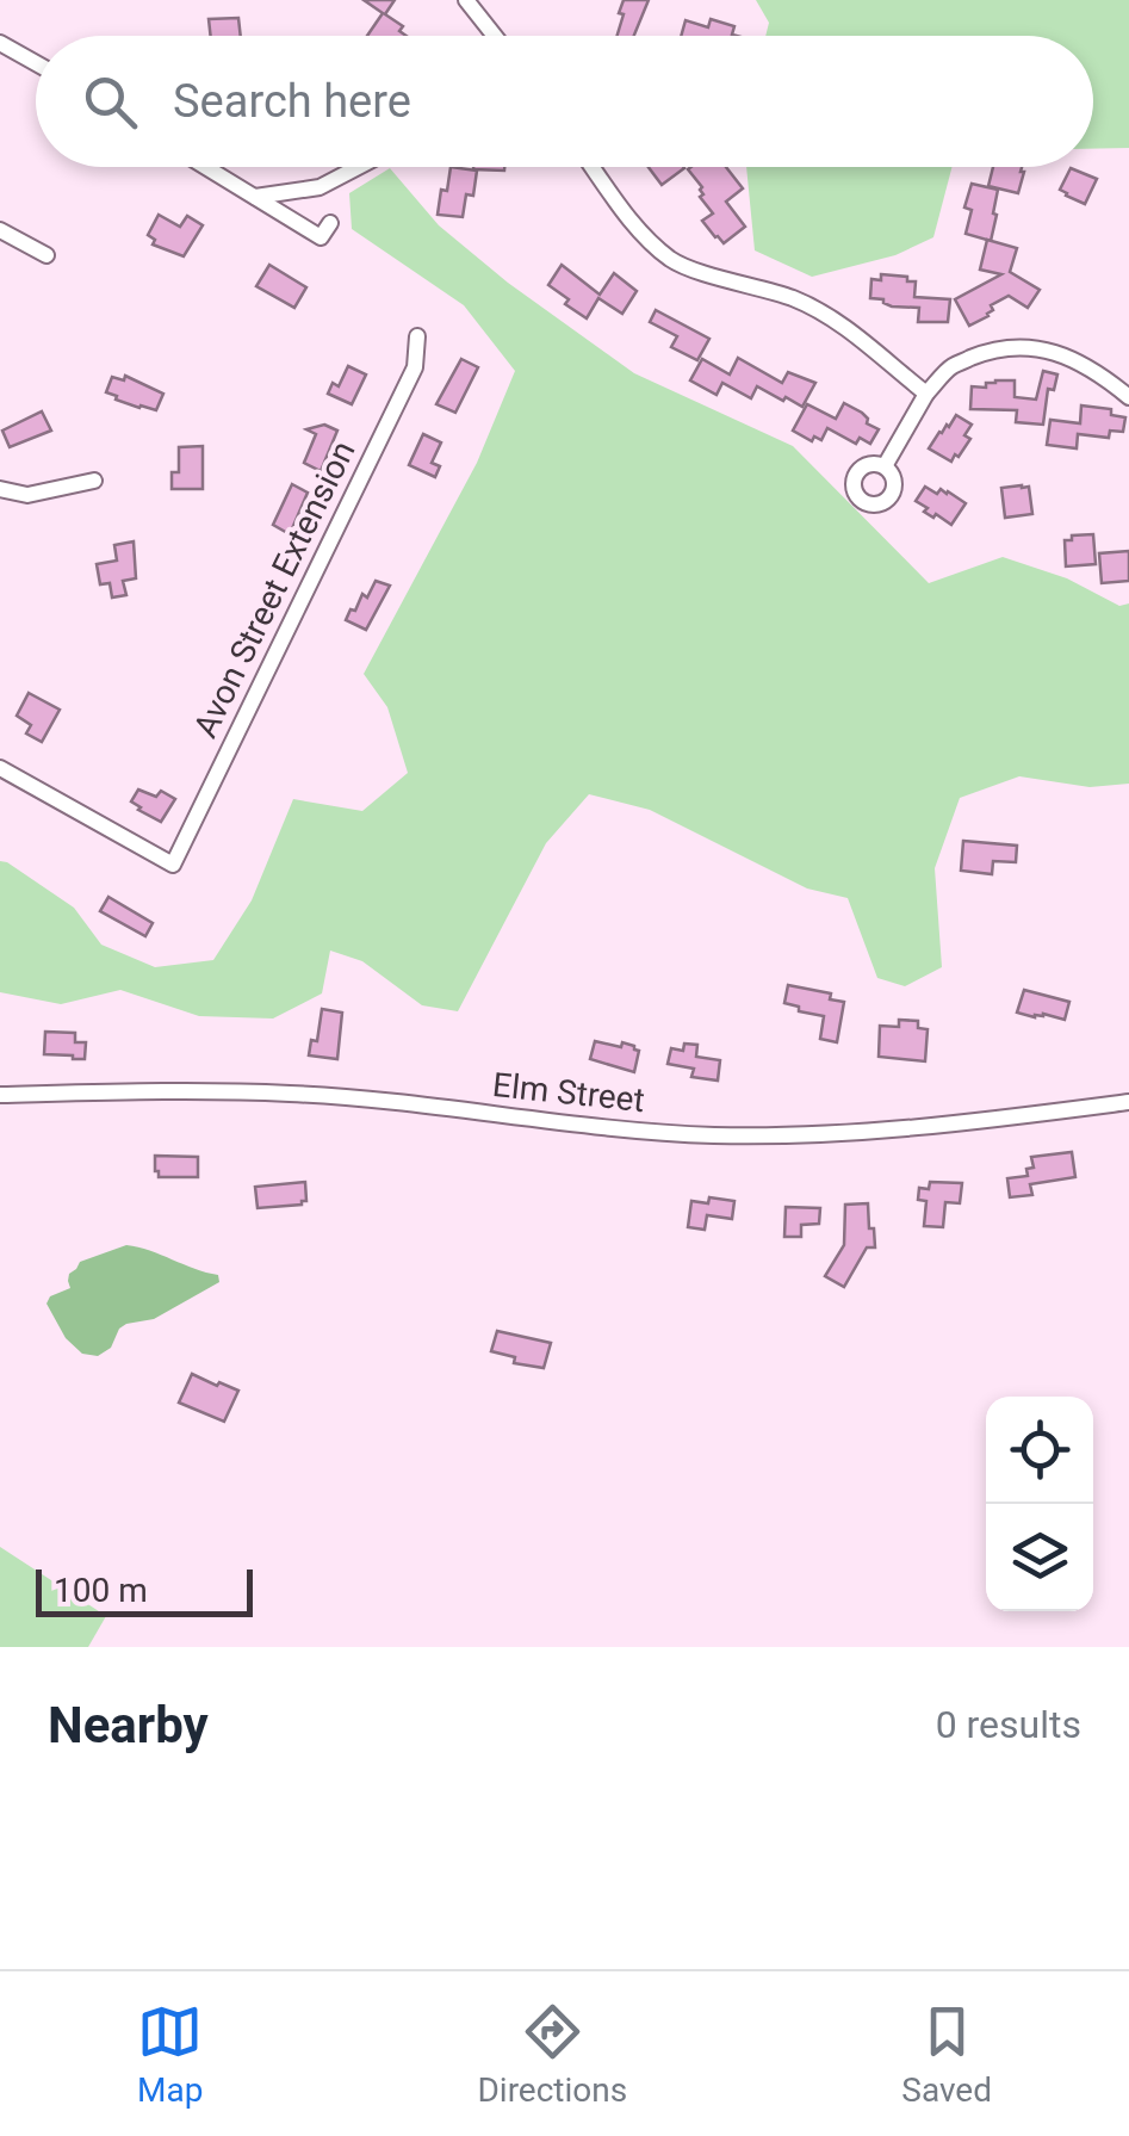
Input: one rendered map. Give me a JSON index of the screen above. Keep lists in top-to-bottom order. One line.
{"streets":{"street":["Avon Street Extension","Elm Street"]},"scale_bar":"100 m","page":{"search":"Search here","scale":"100 m","heading":["Nearby","0 results"],"nav":["Map","Directions","Saved"]}}
